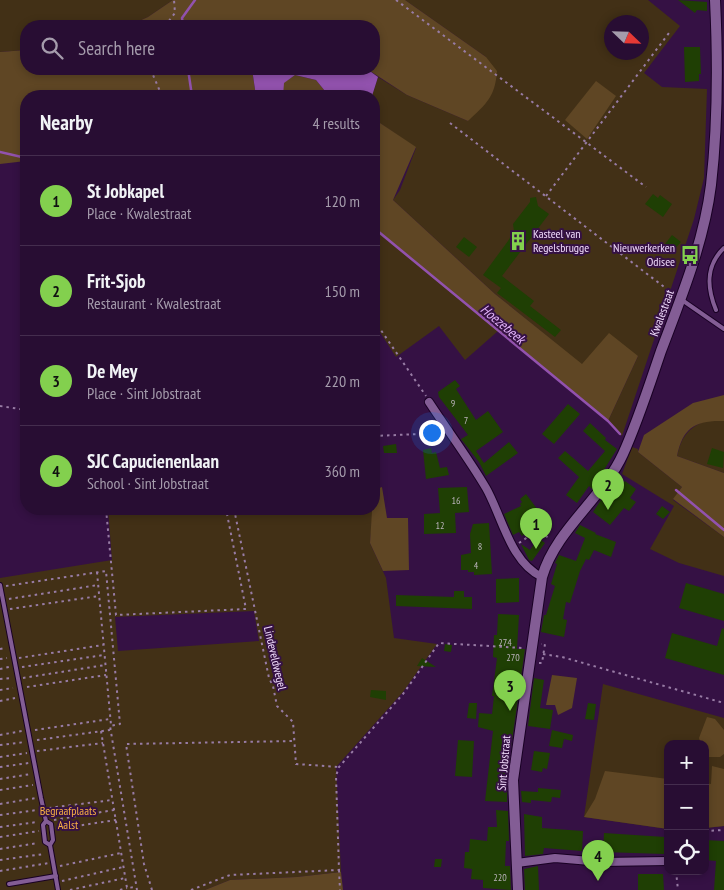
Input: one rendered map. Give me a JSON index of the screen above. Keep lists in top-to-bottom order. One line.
{"streets":{"street":["Kwalestraat","Sint Jobstraat"],"path":["Lindeveldwegel"]},"crossings":[["Kwalestraat","Sint Jobstraat"]],"water":["Hoezebeek"],"parks":["Begraafplaats Aalst"],"places":{"building":["Kasteel van Regelsbrugge"],"bus stop":["Nieuwerkerken Odisee"]},"house_numbers":["9","7","16","12","8","4","274","270","220"],"north":"bottom right","page":{"search":"Search here","heading":["Nearby","4 results"],"list":[{"mark":"1","name":"St Jobkapel","note":"Place · Kwalestraat","value":"120 m"},{"mark":"2","name":"Frit-Sjob","note":"Restaurant · Kwalestraat","value":"150 m"},{"mark":"3","name":"De Mey","note":"Place · Sint Jobstraat","value":"220 m"},{"mark":"4","name":"SJC Capucienenlaan","note":"School · Sint Jobstraat","value":"360 m"}],"pins":["2","1","3","4"],"map_buttons":["+","−"]}}
